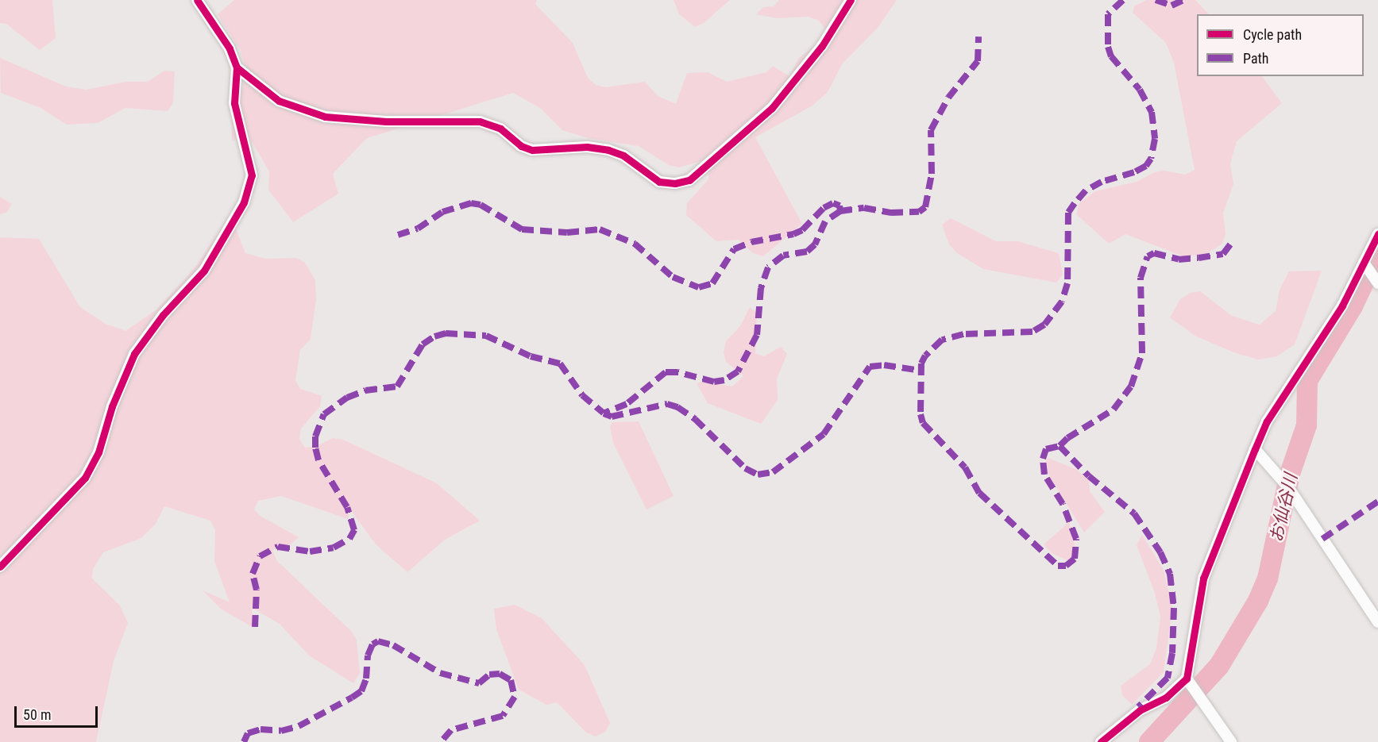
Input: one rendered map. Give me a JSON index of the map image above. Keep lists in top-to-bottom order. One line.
{"water":["お仙谷川"],"legend":["Cycle path","Path"],"scale_bar":"50 m"}
